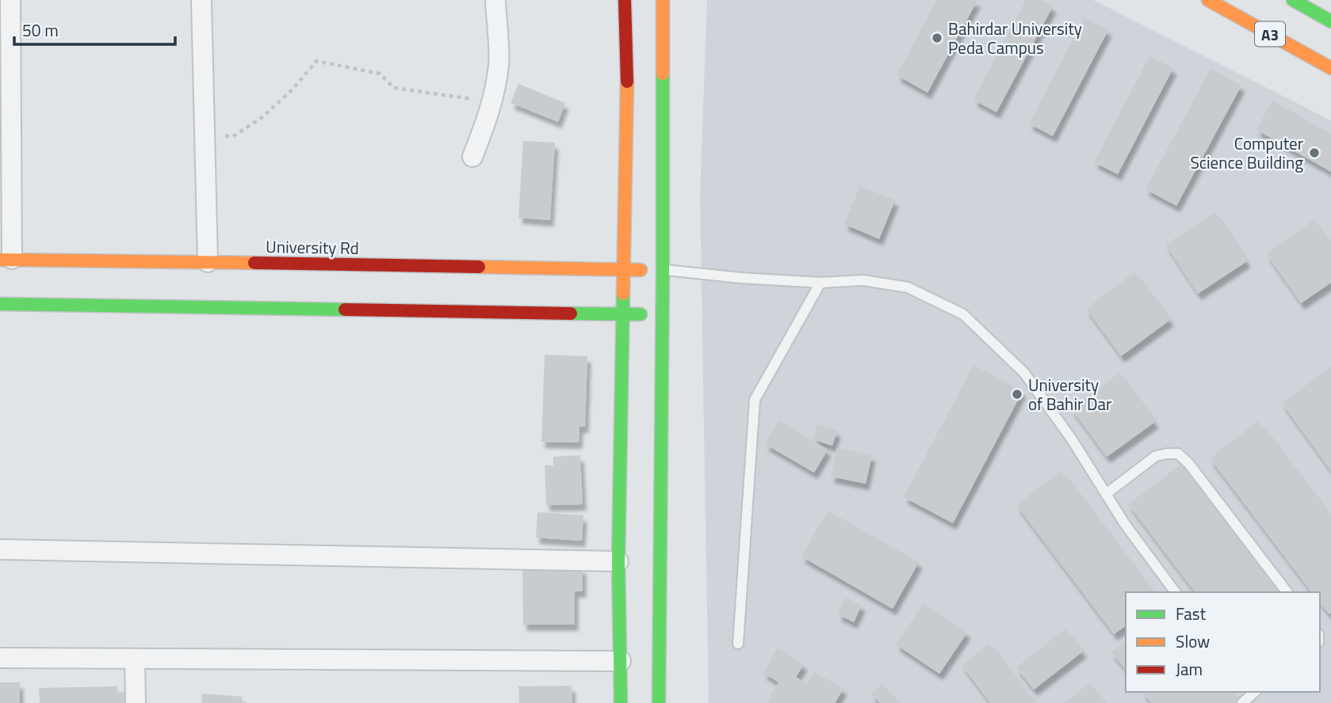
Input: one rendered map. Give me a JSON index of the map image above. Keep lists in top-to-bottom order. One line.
{"streets":{"main road":["A3","University Rd"]},"places":["Bahirdar University Peda Campus","Computer Science Building","University of Bahir Dar"],"legend":["Fast","Slow","Jam"],"scale_bar":"50 m"}
